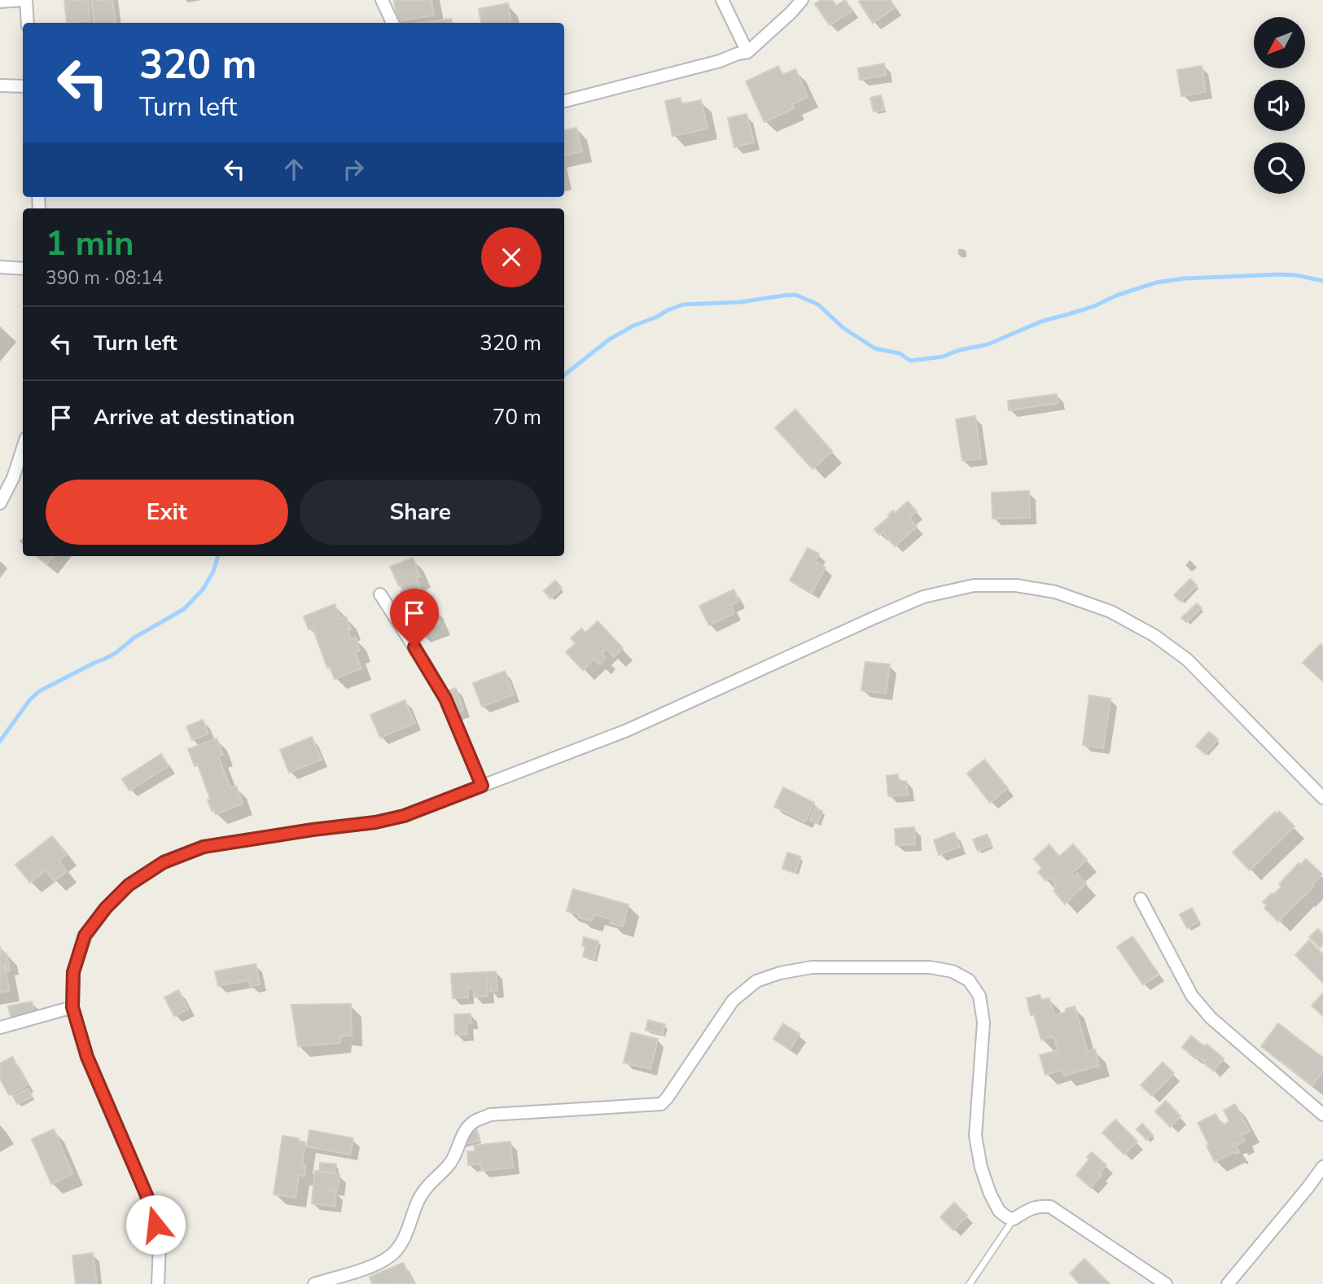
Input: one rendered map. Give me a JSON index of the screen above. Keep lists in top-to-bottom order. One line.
{"north":"bottom left","page":{"turn":["320 m","Turn left"],"heading":["1 min","390 m · 08:14"],"list":[{"name":"Turn left","value":"320 m"},{"name":"Arrive at destination","value":"70 m"}],"buttons":["Exit","Share"]}}
